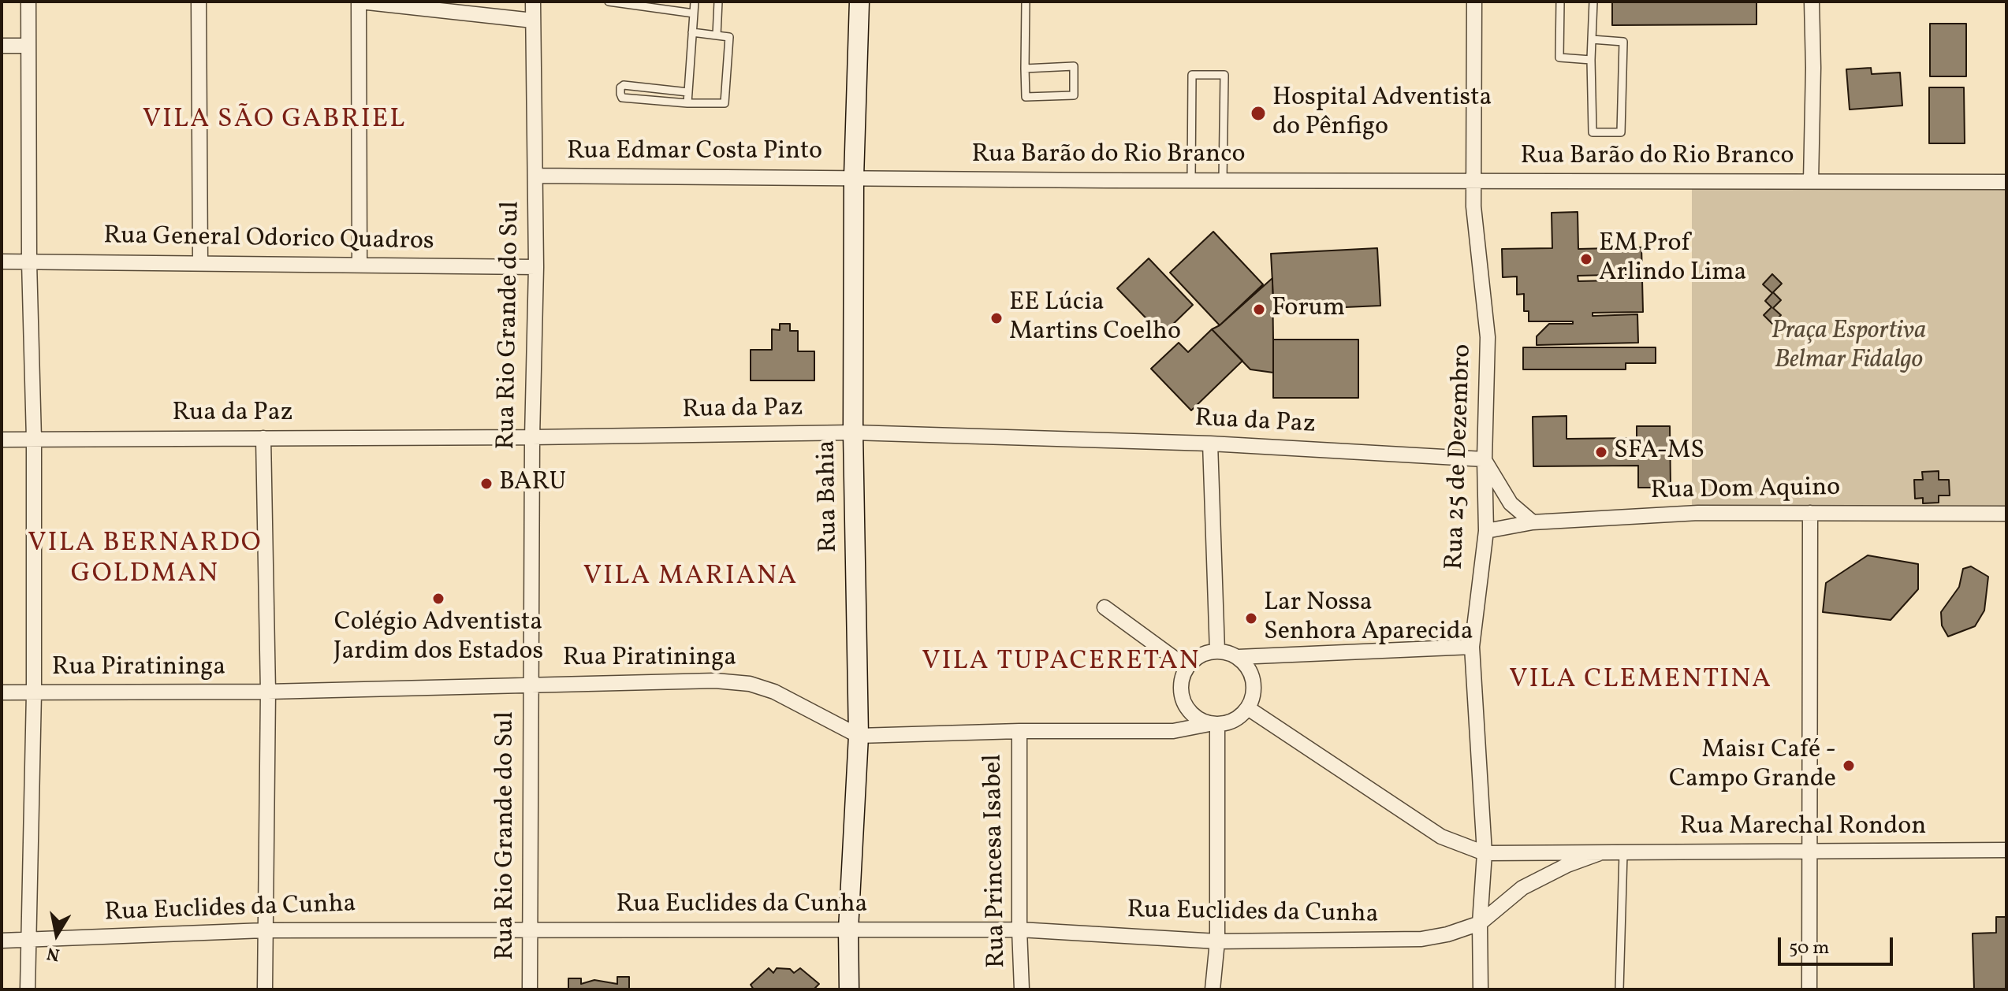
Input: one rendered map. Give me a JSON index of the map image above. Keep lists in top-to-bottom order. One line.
{"streets":{"street":["Rua Edmar Costa Pinto","Rua Barão do Rio Branco","Rua General Odorico Quadros","Rua Rio Grande do Sul","Rua da Paz","Rua 25 de Dezembro","Rua Dom Aquino","Rua Bahia","Rua Piratininga","Rua Marechal Rondon","Rua Princesa Isabel","Rua Euclides da Cunha"]},"crossings":[["Rua Edmar Costa Pinto","Rua Barão do Rio Branco"],["Rua Edmar Costa Pinto","Rua Rio Grande do Sul"],["Rua Edmar Costa Pinto","Rua Bahia"],["Rua Barão do Rio Branco","Rua 25 de Dezembro"],["Rua Barão do Rio Branco","Rua Bahia"],["Rua General Odorico Quadros","Rua Rio Grande do Sul"],["Rua Rio Grande do Sul","Rua da Paz"],["Rua Rio Grande do Sul","Rua Piratininga"],["Rua Rio Grande do Sul","Rua Euclides da Cunha"],["Rua da Paz","Rua 25 de Dezembro"],["Rua da Paz","Rua Bahia"],["Rua 25 de Dezembro","Rua Dom Aquino"],["Rua 25 de Dezembro","Rua Marechal Rondon"],["Rua 25 de Dezembro","Rua Euclides da Cunha"],["Rua Bahia","Rua Piratininga"],["Rua Bahia","Rua Euclides da Cunha"],["Rua Piratininga","Rua Princesa Isabel"],["Rua Marechal Rondon","Rua Euclides da Cunha"],["Rua Princesa Isabel","Rua Euclides da Cunha"]],"districts":["VILA SÃO GABRIEL","VILA BERNARDO GOLDMAN","VILA MARIANA","VILA TUPACERETAN","VILA CLEMENTINA"],"parks":["Praça Esportiva Belmar Fidalgo"],"places":["Hospital Adventista do Pênfigo","EM Prof Arlindo Lima","Forum","EE Lúcia Martins Coelho","SFA-MS","BARU","Colégio Adventista Jardim dos Estados","Lar Nossa Senhora Aparecida","Mais1 Café - Campo Grande"],"scale_bar":"50 m","north":"bottom"}
